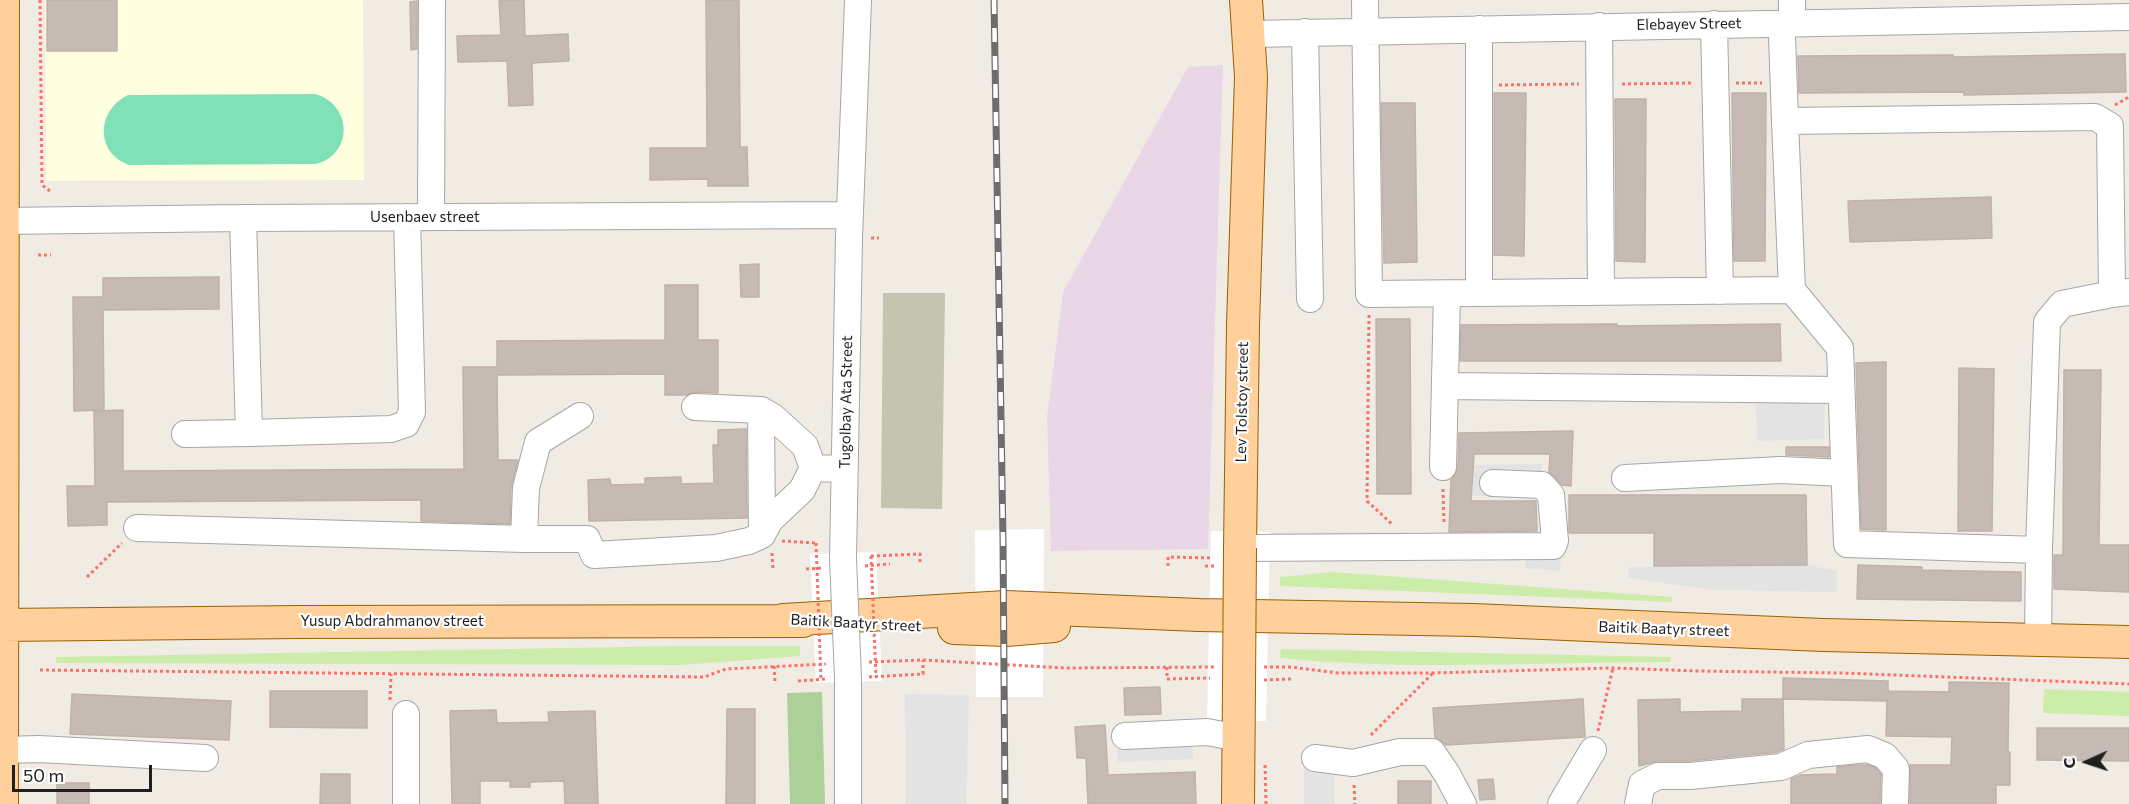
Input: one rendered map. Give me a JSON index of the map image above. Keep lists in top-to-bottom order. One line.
{"streets":{"main road":["Lev Tolstoy street","Yusup Abdrahmanov street","Baitik Baatyr street"],"street":["Elebayev Street","Usenbaev street","Tugolbay Ata Street"]},"crossings":[["Elebayev Street","Lev Tolstoy street"],["Usenbaev street","Tugolbay Ata Street"],["Yusup Abdrahmanov street","Baitik Baatyr street"]],"scale_bar":"50 m","north":"left"}
